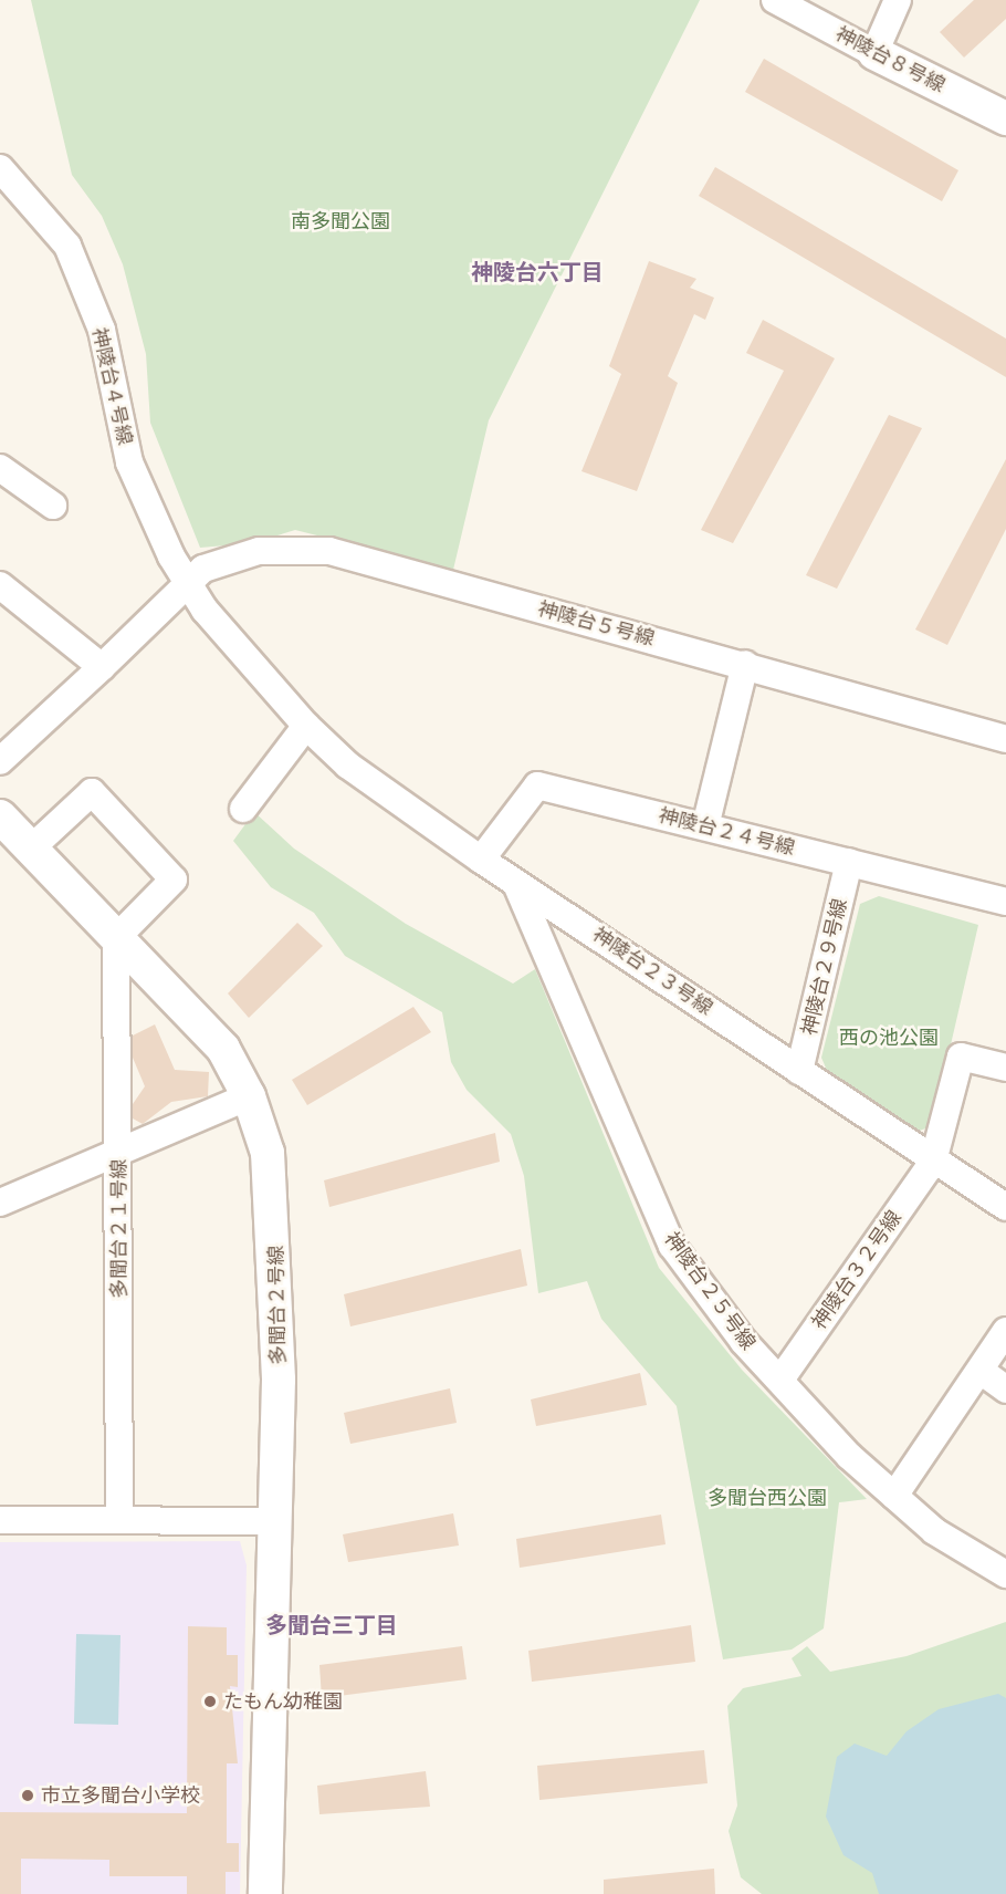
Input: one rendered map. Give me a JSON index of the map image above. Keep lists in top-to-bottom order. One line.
{"streets":{"street":["神陵台８号線","神陵台４号線","神陵台５号線","神陵台２４号線","神陵台２９号線","神陵台２３号線","多聞台２１号線","神陵台３２号線","神陵台２５号線","多聞台２号線"]},"crossings":[["神陵台４号線","神陵台５号線"],["神陵台４号線","神陵台２３号線"],["神陵台５号線","神陵台２３号線"],["神陵台２４号線","神陵台２９号線"],["神陵台２４号線","神陵台２３号線"],["神陵台２９号線","神陵台２３号線"],["神陵台２３号線","神陵台３２号線"],["神陵台２３号線","神陵台２５号線"],["多聞台２１号線","多聞台２号線"],["神陵台３２号線","神陵台２５号線"]],"districts":["神陵台六丁目","多聞台三丁目"],"parks":["南多聞公園","西の池公園","多聞台西公園"],"places":["たもん幼稚園","市立多聞台小学校"]}
